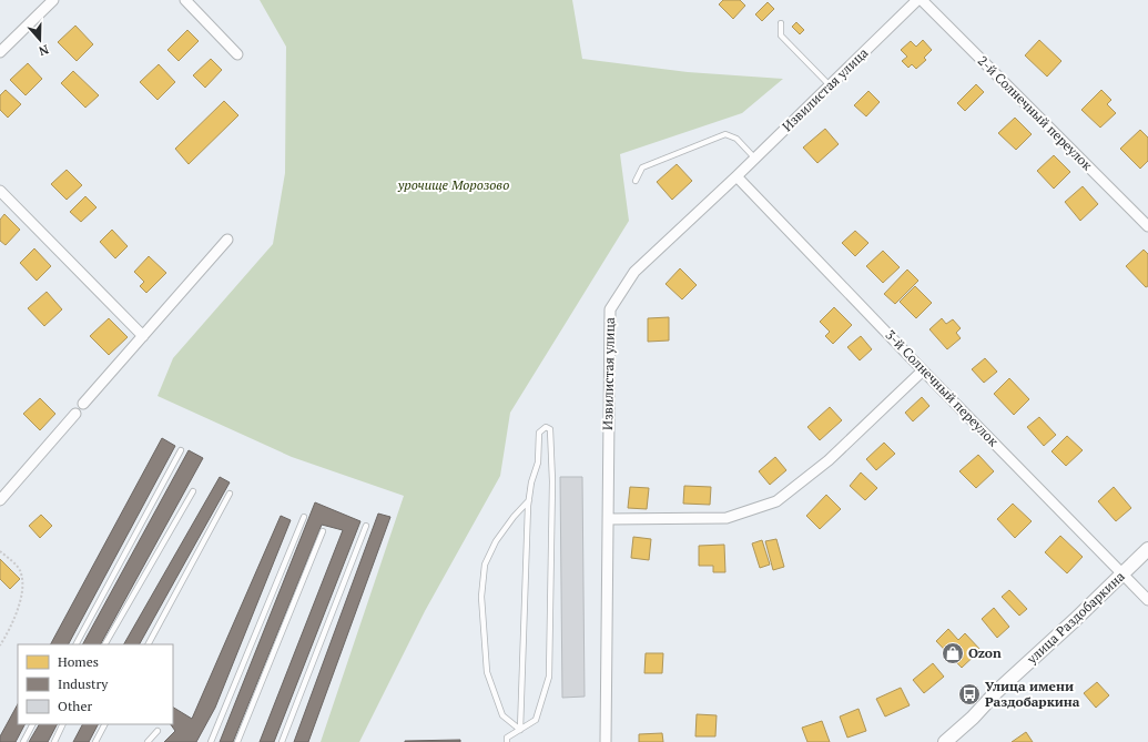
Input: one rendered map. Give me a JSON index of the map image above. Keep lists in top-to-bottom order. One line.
{"streets":{"street":["Извилистая улица","2-й Солнечный переулок","3-й Солнечный переулок","улица Раздобаркина"]},"crossings":[["Извилистая улица","3-й Солнечный переулок"],["3-й Солнечный переулок","улица Раздобаркина"]],"parks":["урочище Морозово"],"places":{"shop":["Ozon"],"bus stop":["Улица имени Раздобаркина"]},"legend":["Homes","Industry","Other"],"north":"bottom"}
